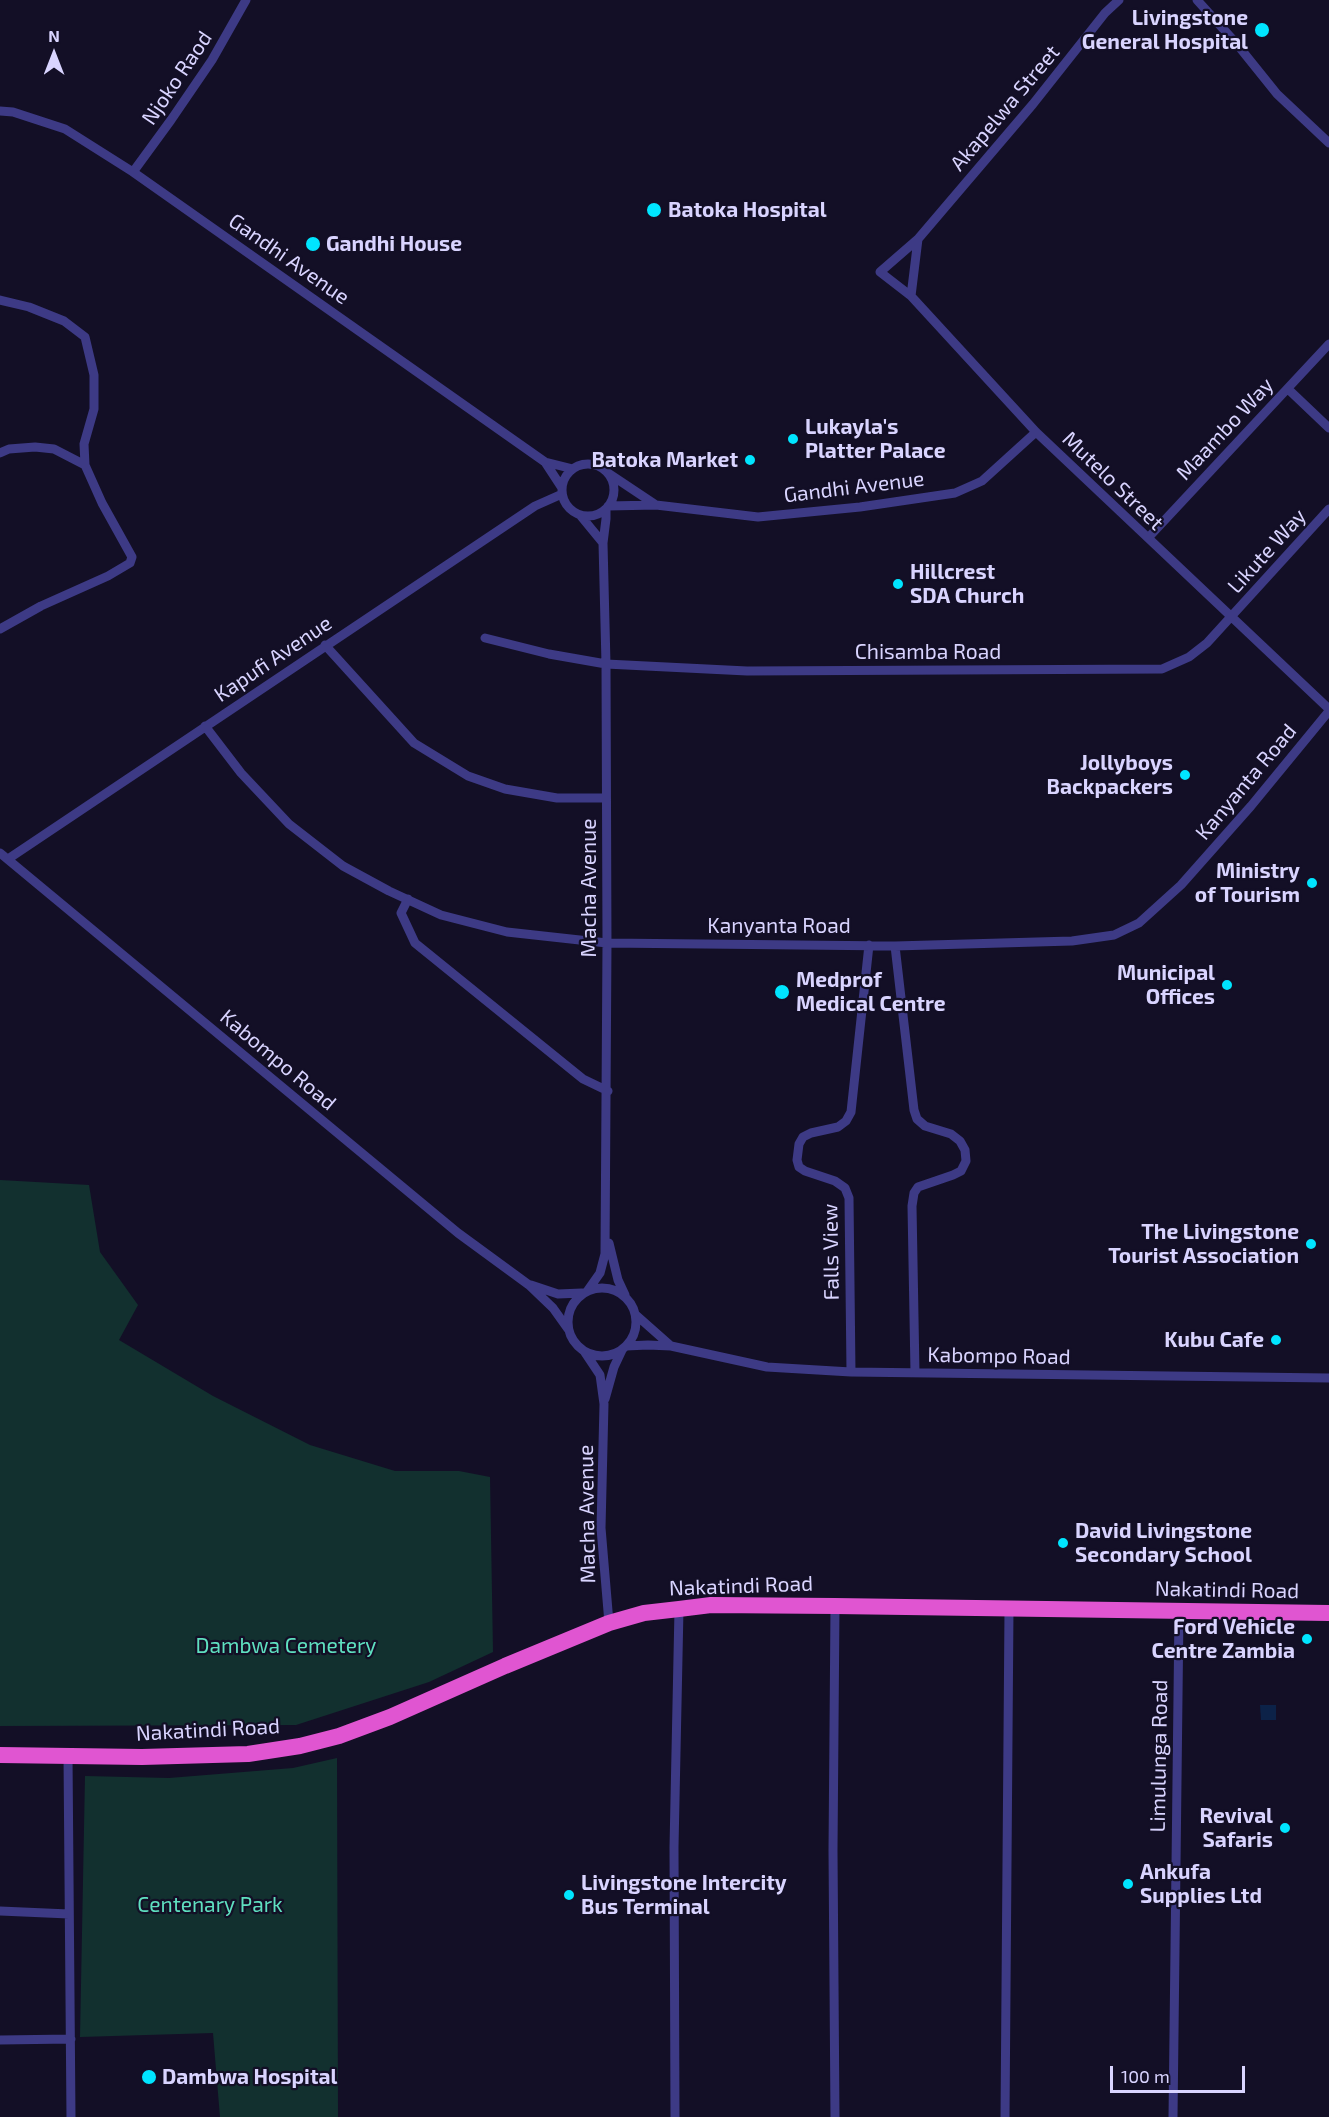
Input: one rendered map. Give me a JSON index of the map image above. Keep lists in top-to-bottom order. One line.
{"streets":{"highway":["Nakatindi Road"],"street":["Njoko Raod","Akapelwa Street","Gandhi Avenue","Maambo Way","Mutelo Street","Likute Way","Chisamba Road","Kapufi Avenue","Kanyanta Road","Macha Avenue","Kabompo Road","Falls View","Limulunga Road"]},"crossings":[["Njoko Raod","Gandhi Avenue"],["Akapelwa Street","Mutelo Street"],["Gandhi Avenue","Mutelo Street"],["Gandhi Avenue","Kapufi Avenue"],["Gandhi Avenue","Macha Avenue"],["Maambo Way","Mutelo Street"],["Mutelo Street","Likute Way"],["Mutelo Street","Chisamba Road"],["Mutelo Street","Kanyanta Road"],["Likute Way","Chisamba Road"],["Chisamba Road","Macha Avenue"],["Kapufi Avenue","Kanyanta Road"],["Kapufi Avenue","Macha Avenue"],["Kapufi Avenue","Kabompo Road"],["Kanyanta Road","Macha Avenue"],["Kanyanta Road","Falls View"],["Macha Avenue","Kabompo Road"],["Macha Avenue","Nakatindi Road"],["Kabompo Road","Falls View"],["Nakatindi Road","Limulunga Road"]],"parks":["Dambwa Cemetery","Centenary Park"],"places":["Livingstone General Hospital","Batoka Hospital","Gandhi House","Lukayla's Platter Palace","Batoka Market","Hillcrest SDA Church","Jollyboys Backpackers","Ministry of Tourism","Municipal Offices","Medprof Medical Centre","The Livingstone Tourist Association","Kubu Cafe","David Livingstone Secondary School","Ford Vehicle Centre Zambia","Revival Safaris","Ankufa Supplies Ltd","Livingstone Intercity Bus Terminal","Dambwa Hospital"],"scale_bar":"100 m","north":"top"}
